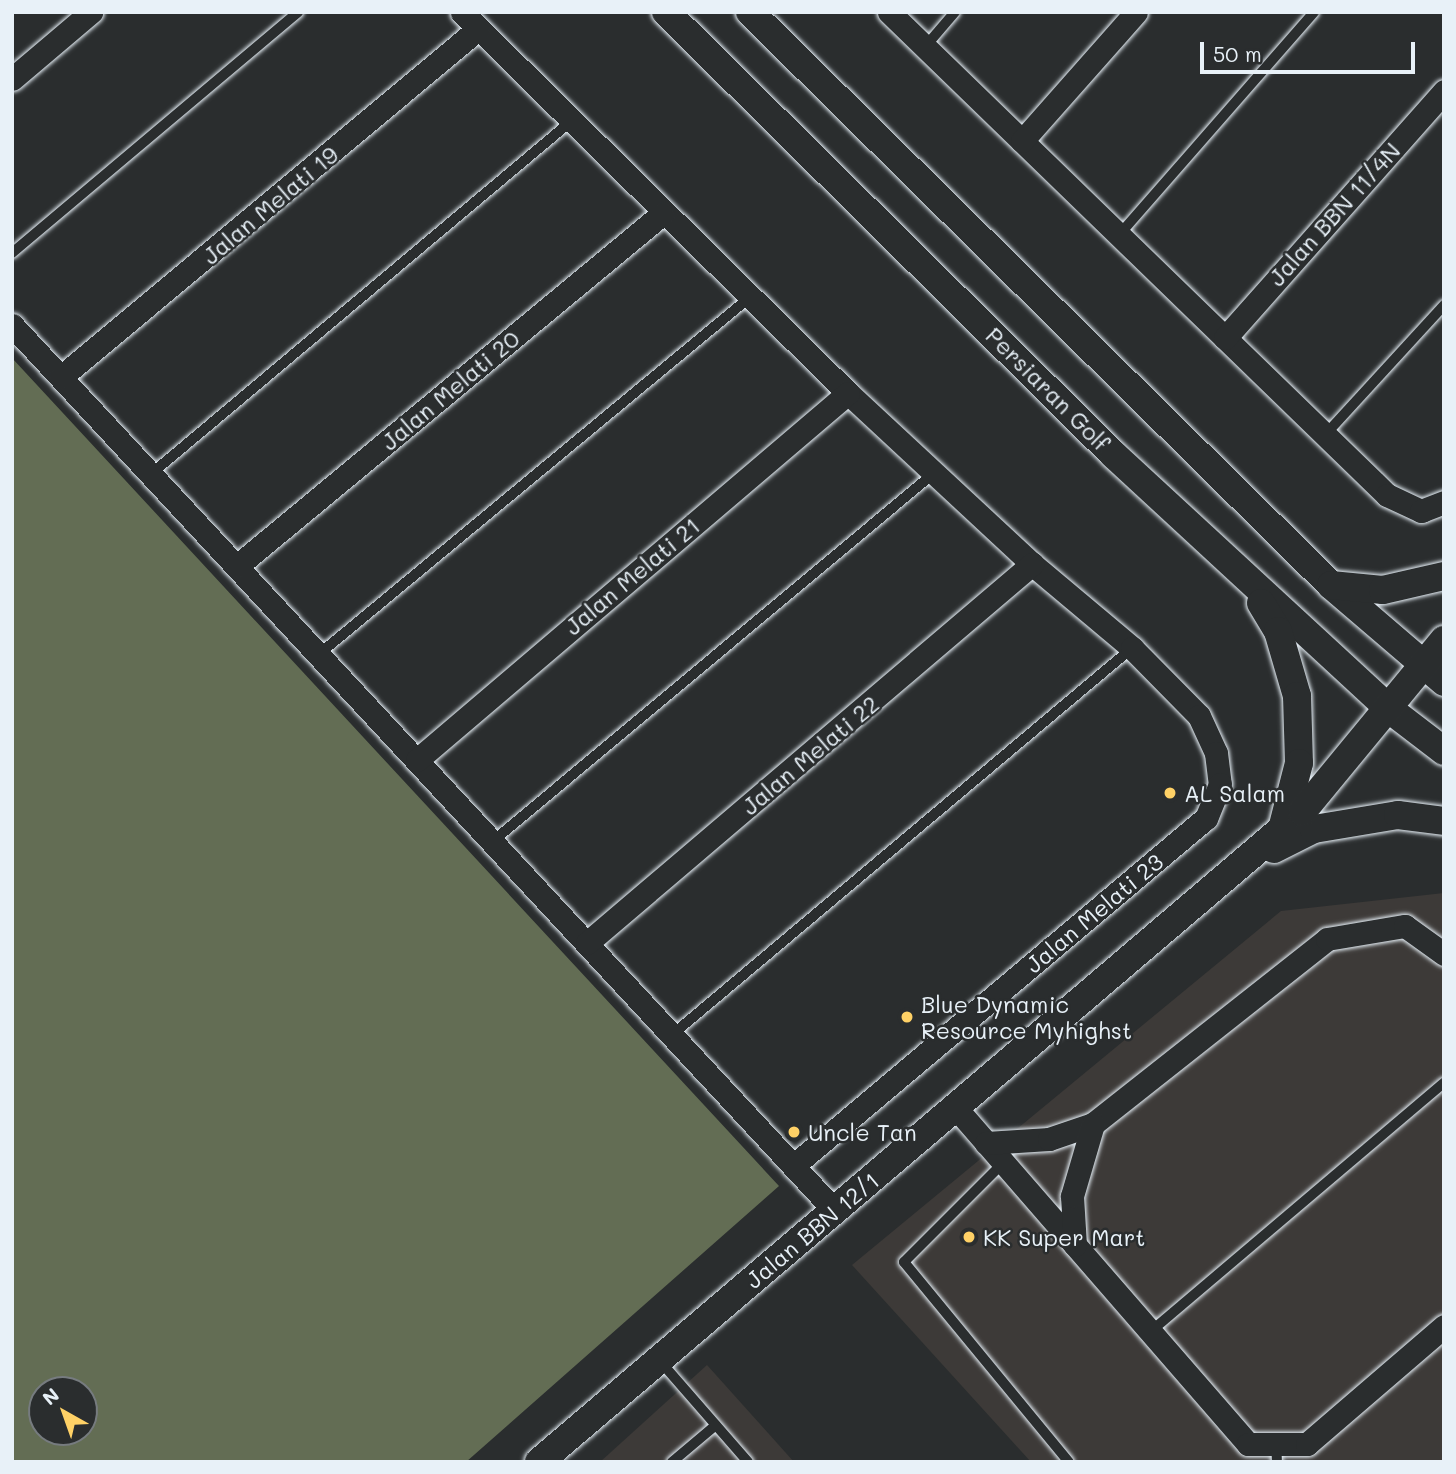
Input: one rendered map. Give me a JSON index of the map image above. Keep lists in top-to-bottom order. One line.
{"streets":{"street":["Jalan Melati 19","Jalan BBN 11/4N","Persiaran Golf","Jalan Melati 20","Jalan Melati 21","Jalan Melati 22","Jalan Melati 23","Jalan BBN 12/1"]},"crossings":[["Jalan Melati 19","Jalan Melati 23"],["Persiaran Golf","Jalan BBN 12/1"],["Jalan Melati 20","Jalan Melati 23"],["Jalan Melati 21","Jalan Melati 23"],["Jalan Melati 22","Jalan Melati 23"]],"places":["AL Salam","Blue Dynamic Resource Myhighst","Uncle Tan","KK Super Mart"],"scale_bar":"50 m","north":"top left"}
